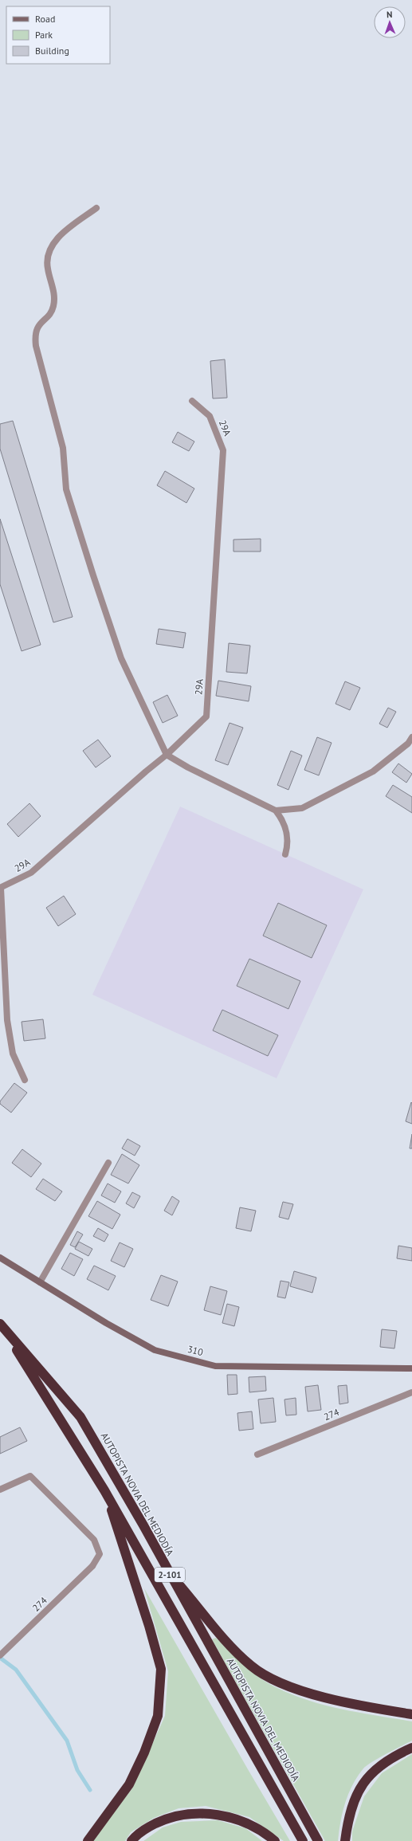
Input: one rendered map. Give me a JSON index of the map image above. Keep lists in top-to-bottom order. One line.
{"streets":{"highway":["AUTOPISTA NOVIA DEL MEDIODÍA","2-101"],"street":["29A","310","274"]},"legend":["Road","Park","Building"],"north":"top"}
